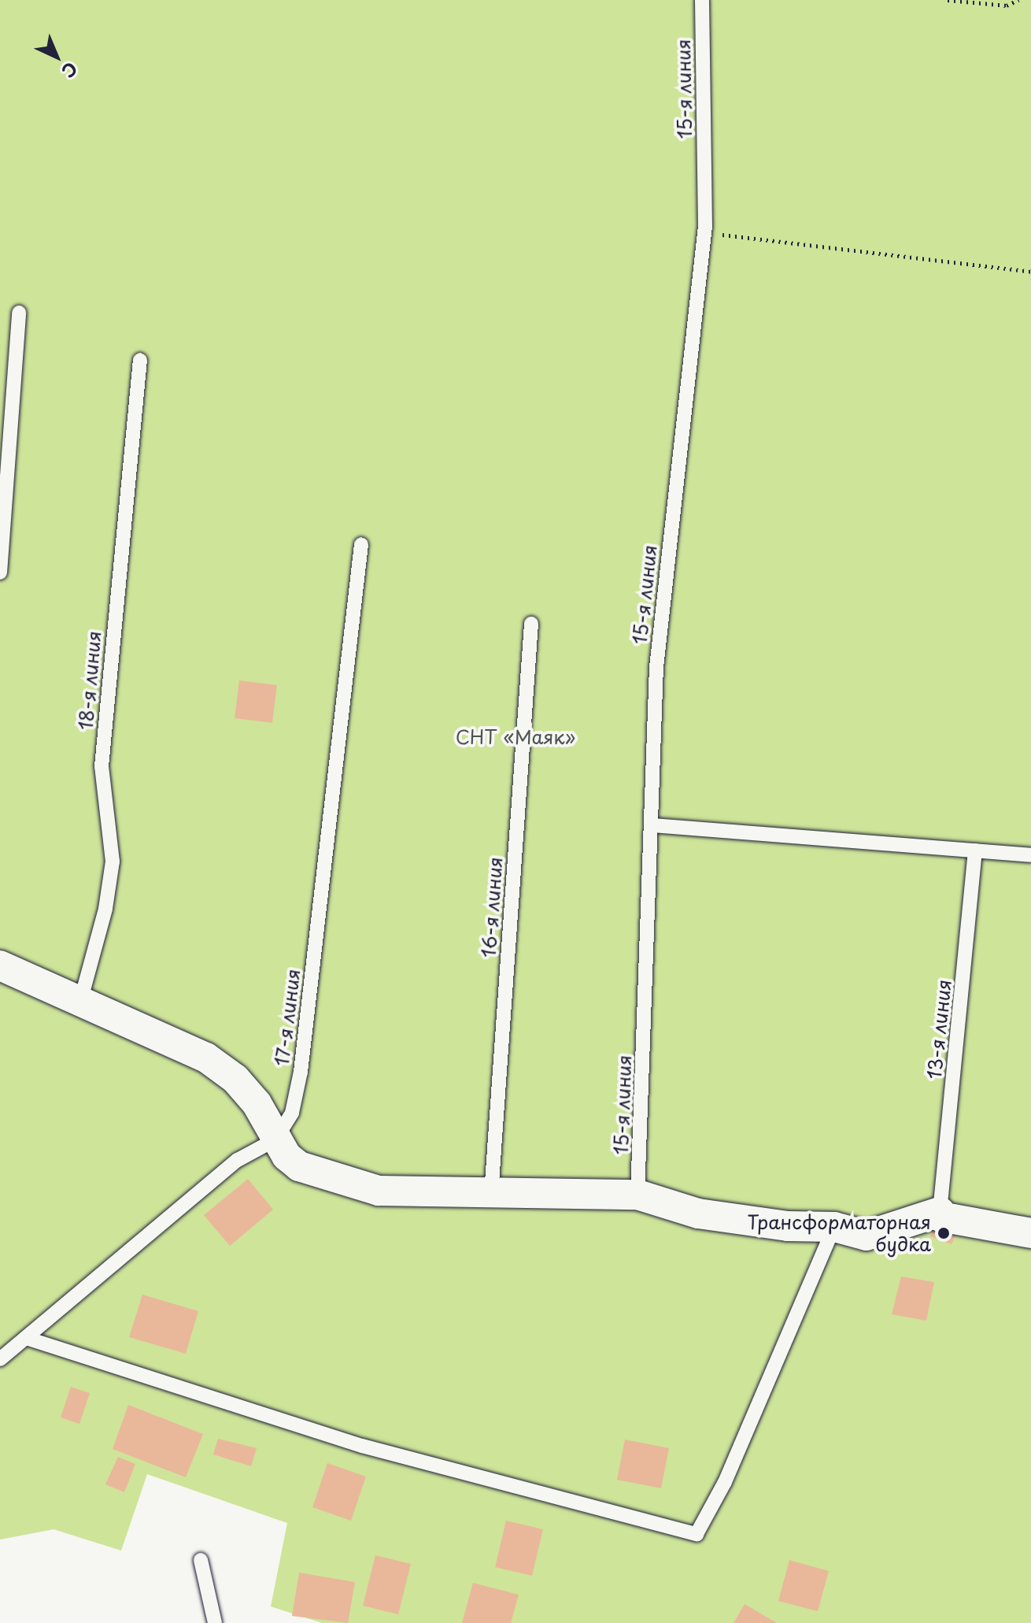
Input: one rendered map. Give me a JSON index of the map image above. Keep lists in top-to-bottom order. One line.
{"streets":{"lane":["15-я линия","18-я линия","16-я линия","17-я линия","13-я линия"]},"parks":["СНТ «Маяк»"],"places":["Трансформаторная будка"],"north":"bottom right"}
